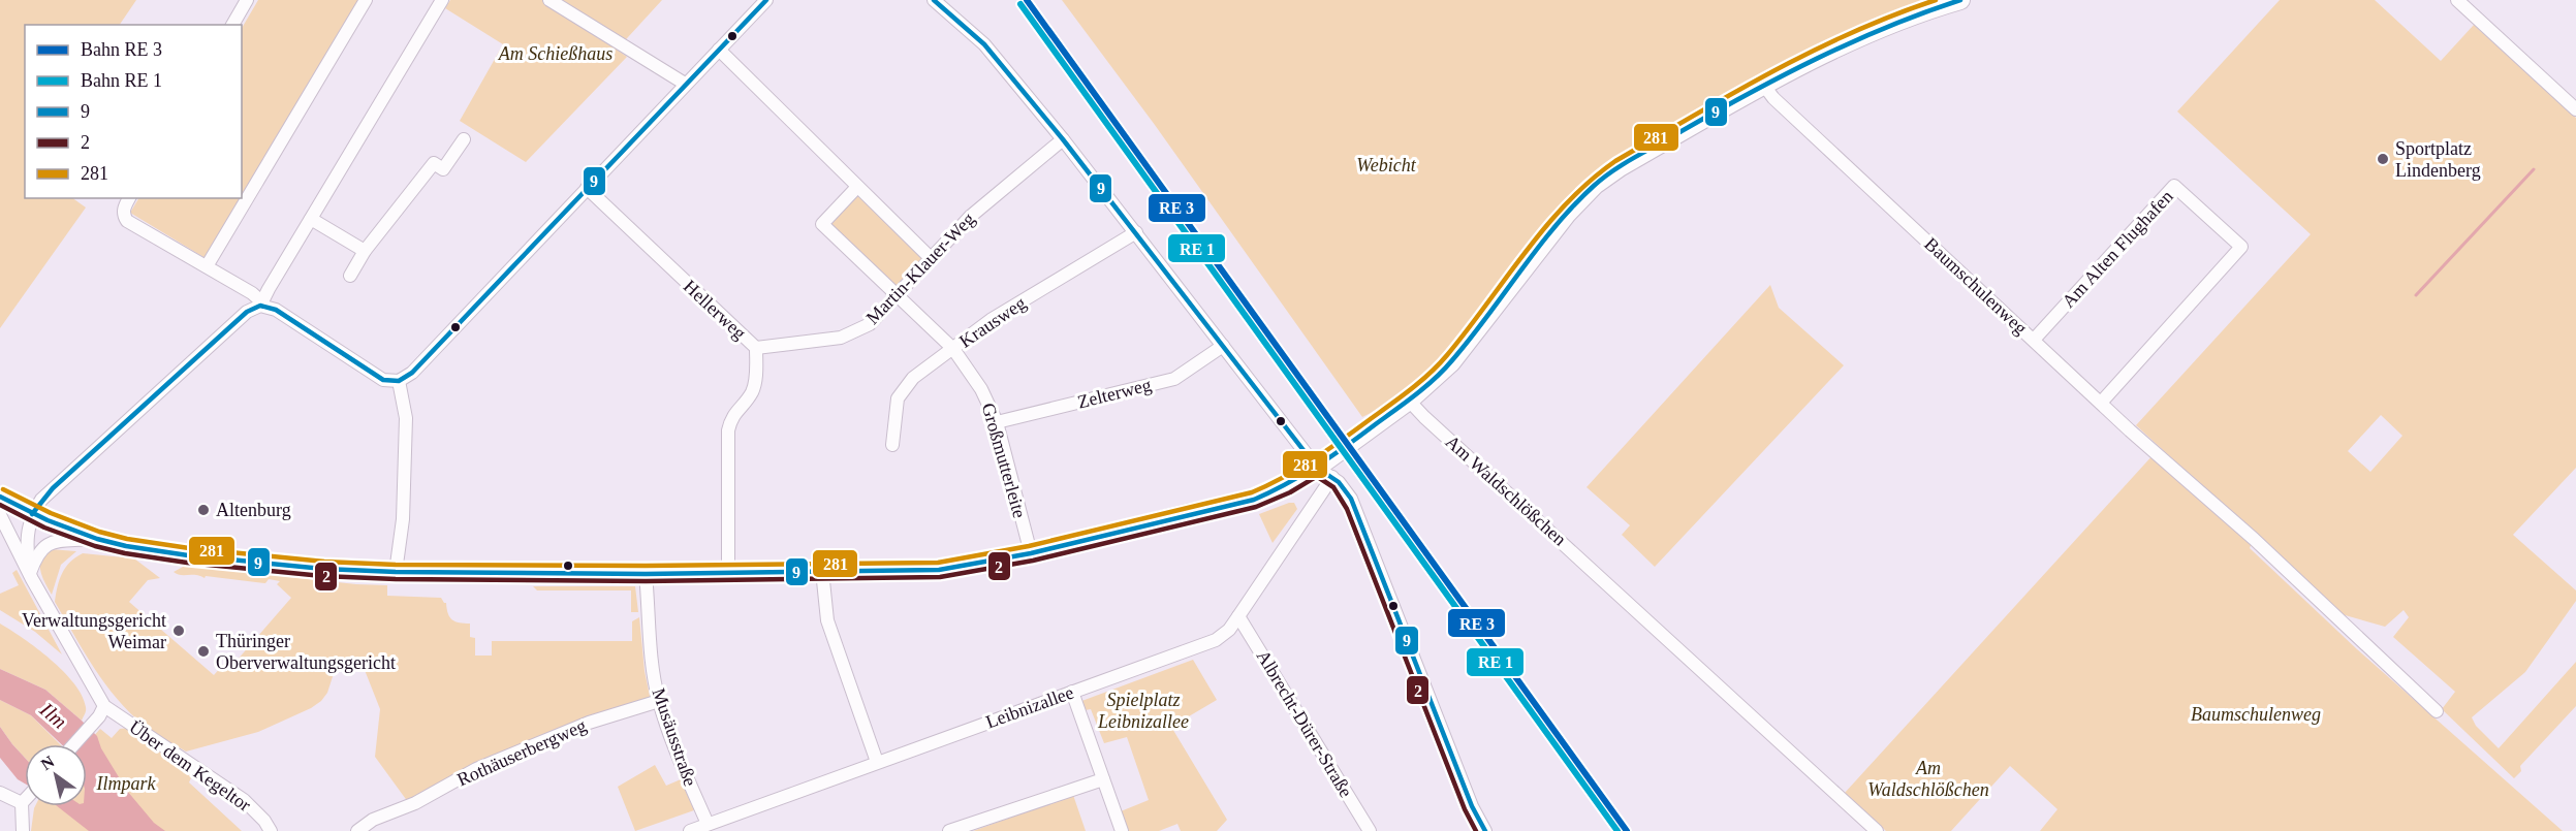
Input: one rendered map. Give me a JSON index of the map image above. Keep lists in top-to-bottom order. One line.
{"streets":{"street":["Am Alten Flughafen","Martin-Klauer-Weg","Baumschulenweg","Hellerweg","Krausweg","Zelterweg","Großmutterleite","Am Waldschlößchen","Leibnizallee","Albrecht-Dürer-Straße","Musäusstraße","Rothäuserbergweg","Über dem Kegeltor"]},"crossings":[["Am Alten Flughafen","Baumschulenweg"],["Martin-Klauer-Weg","Hellerweg"],["Martin-Klauer-Weg","Großmutterleite"],["Krausweg","Großmutterleite"],["Zelterweg","Großmutterleite"],["Leibnizallee","Albrecht-Dürer-Straße"],["Leibnizallee","Musäusstraße"],["Musäusstraße","Rothäuserbergweg"]],"water":["Ilm"],"parks":["Am Schießhaus","Webicht","Spielplatz Leibnizallee","Baumschulenweg","Am Waldschlößchen","Ilmpark"],"places":["Sportplatz Lindenberg","Altenburg","Verwaltungsgericht Weimar","Thüringer Oberverwaltungsgericht"],"lines":["transit line 9","transit line 281","transit line 2"],"legend":["Bahn RE 3","Bahn RE 1","9","2","281"],"north":"top left"}
